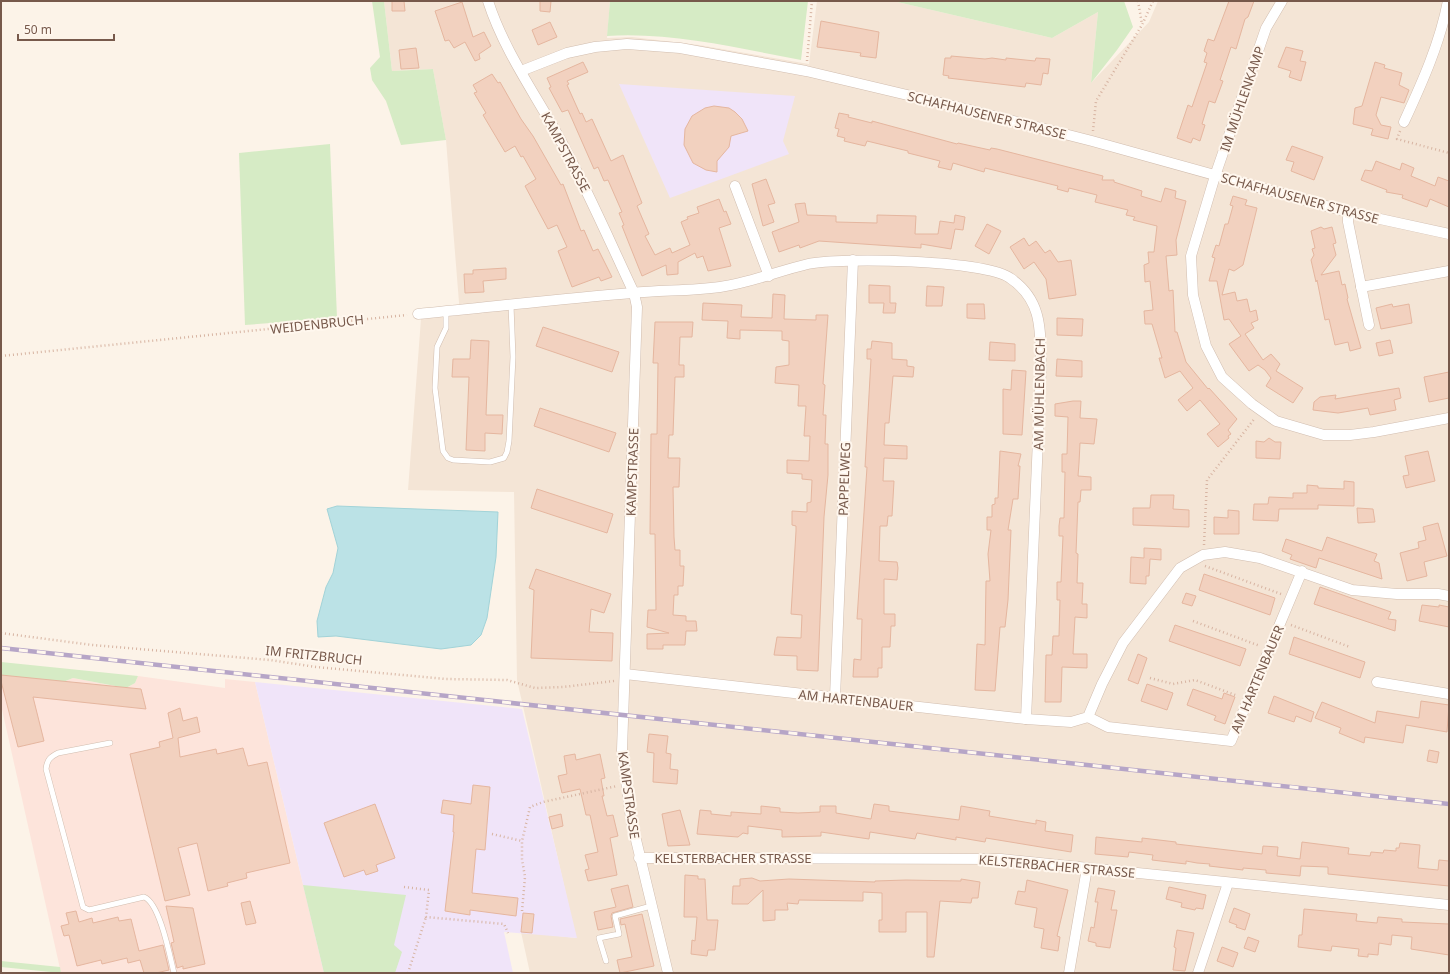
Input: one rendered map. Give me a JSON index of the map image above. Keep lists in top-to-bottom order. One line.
{"streets":{"street":["IM MÜHLENKAMP","SCHAFHAUSENER STRASSE","KAMPSTRASSE","AM MÜHLENBACH","PAPPELWEG","AM HARTENBAUER","KELSTERBACHER STRASSE"],"path":["WEIDENBRUCH","IM FRITZBRUCH"]},"crossings":[["IM MÜHLENKAMP","SCHAFHAUSENER STRASSE"],["SCHAFHAUSENER STRASSE","KAMPSTRASSE"],["KAMPSTRASSE","AM MÜHLENBACH"],["KAMPSTRASSE","IM FRITZBRUCH"],["KAMPSTRASSE","AM HARTENBAUER"],["KAMPSTRASSE","KELSTERBACHER STRASSE"],["AM MÜHLENBACH","PAPPELWEG"],["AM MÜHLENBACH","AM HARTENBAUER"],["PAPPELWEG","AM HARTENBAUER"],["IM FRITZBRUCH","AM HARTENBAUER"]],"scale_bar":"50 m"}
